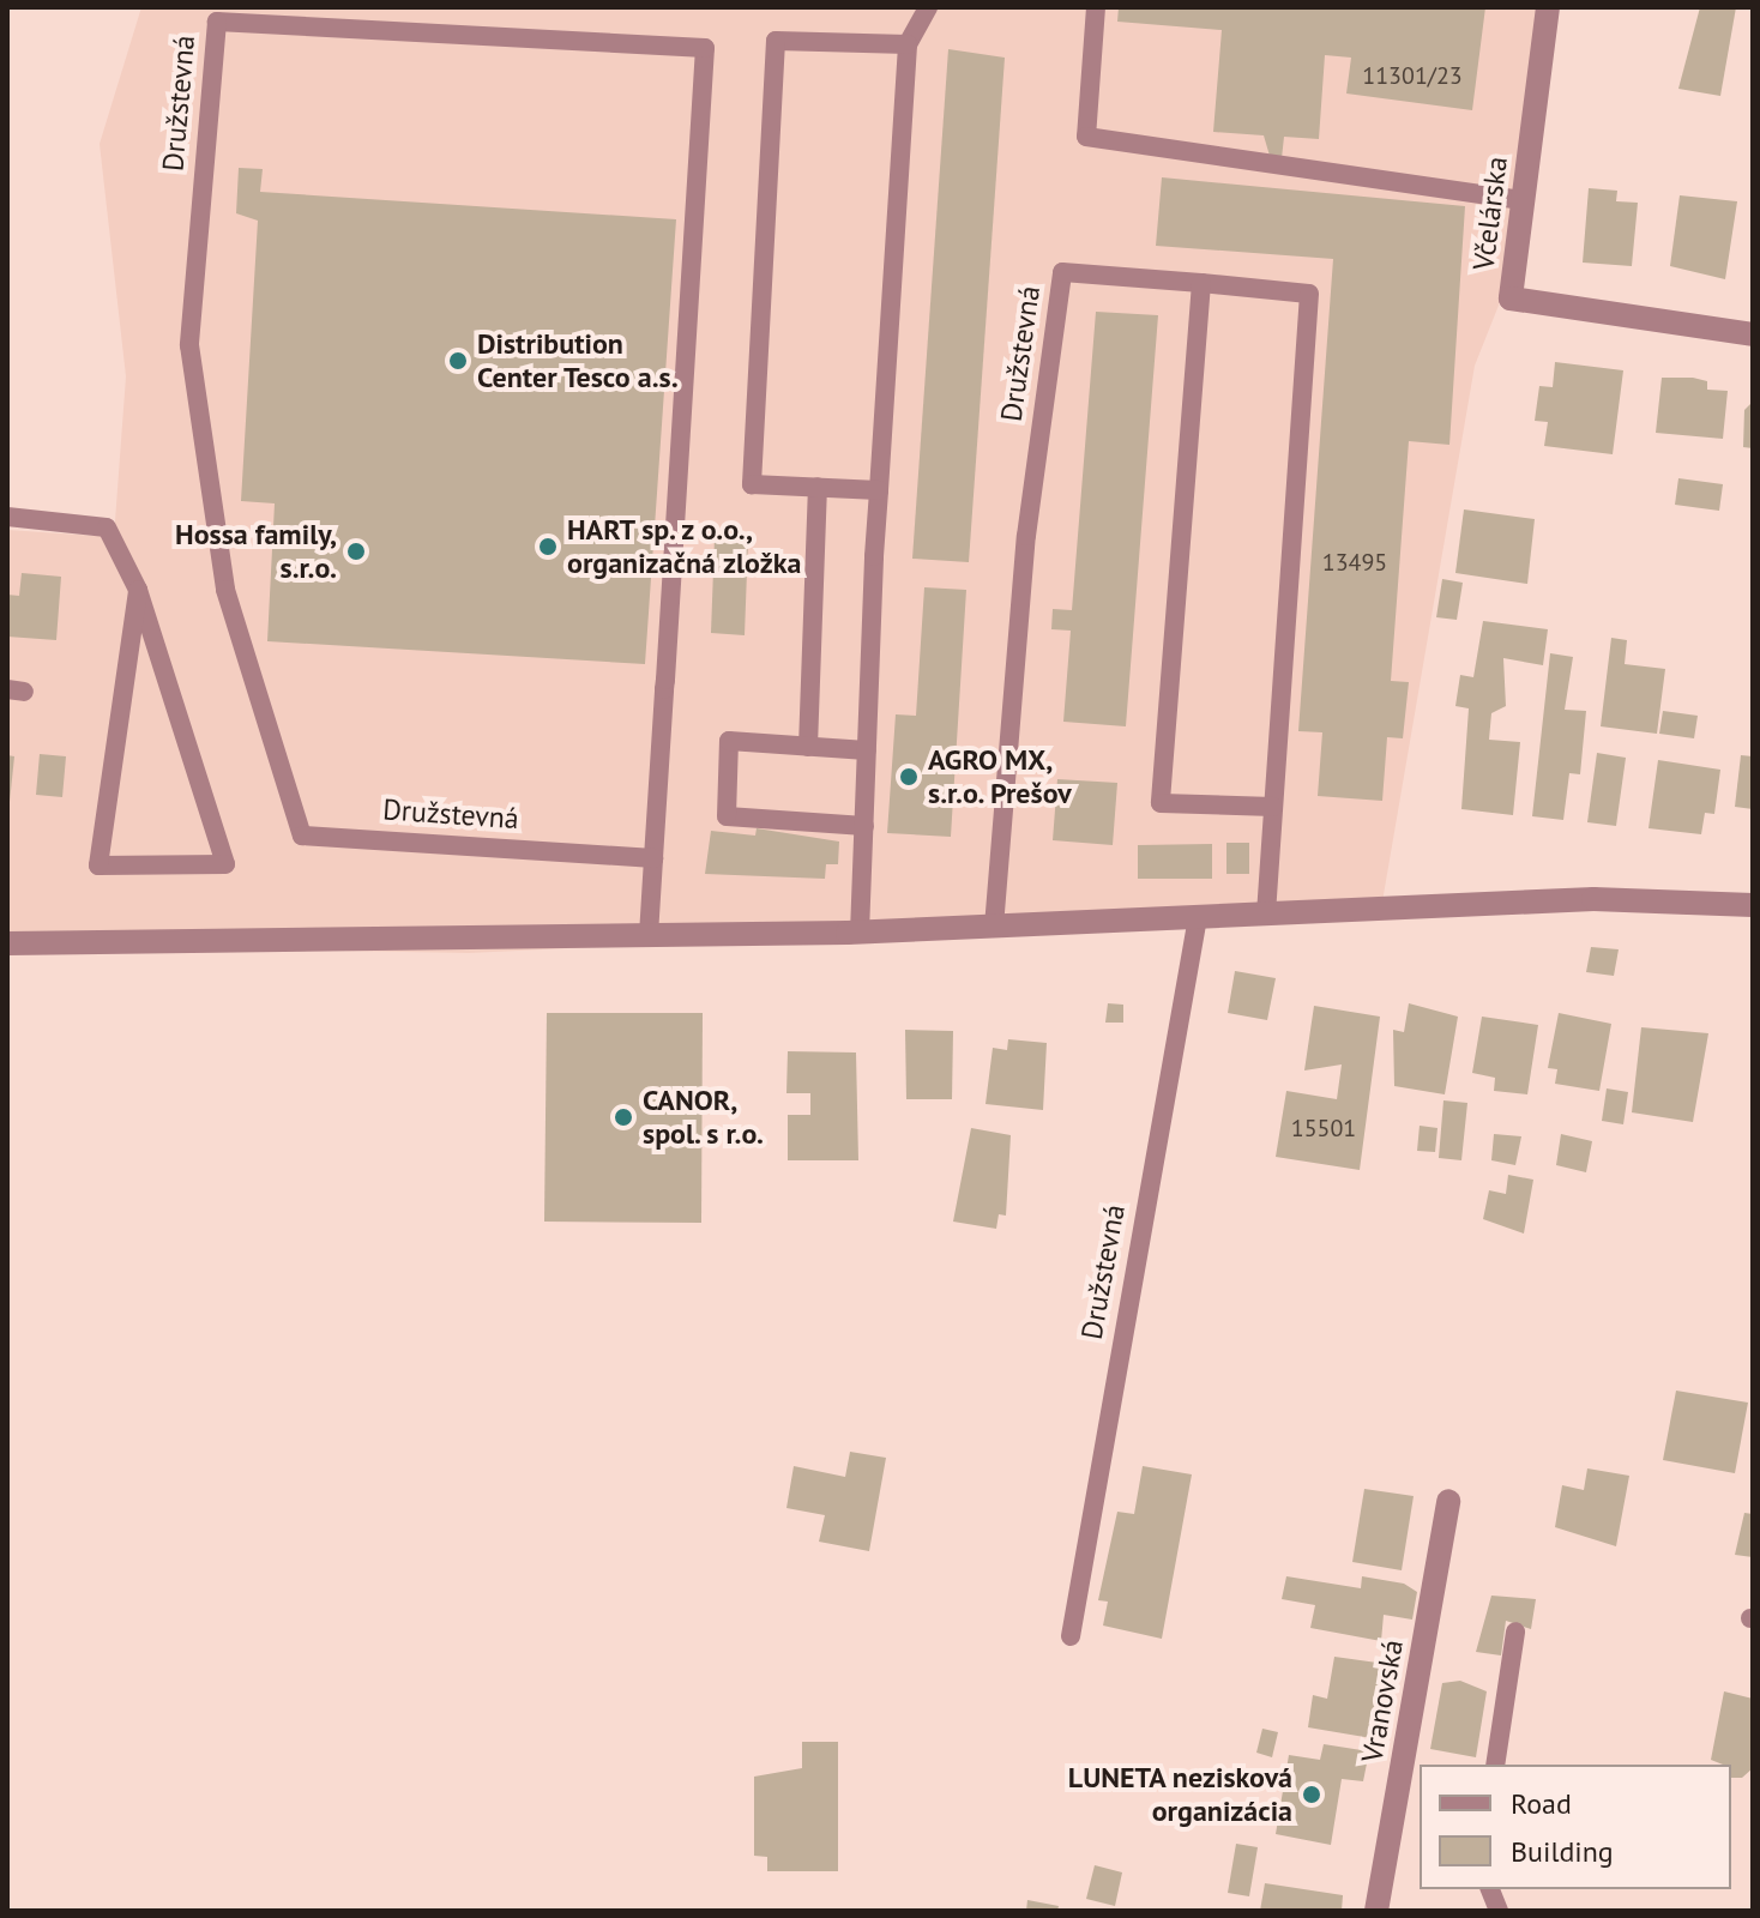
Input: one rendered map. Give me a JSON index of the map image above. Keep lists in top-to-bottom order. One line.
{"streets":{"street":["Včelárska","Vranovská"],"lane":["Družstevná"]},"places":["Distribution Center Tesco a.s.","HART sp. z o.o., organizačná zložka","Hossa family, s.r.o.","AGRO MX, s.r.o. Prešov","CANOR, spol. s r.o.","LUNETA nezisková organizácia"],"house_numbers":["11301/23","13495","15501"],"legend":["Road","Building"]}
